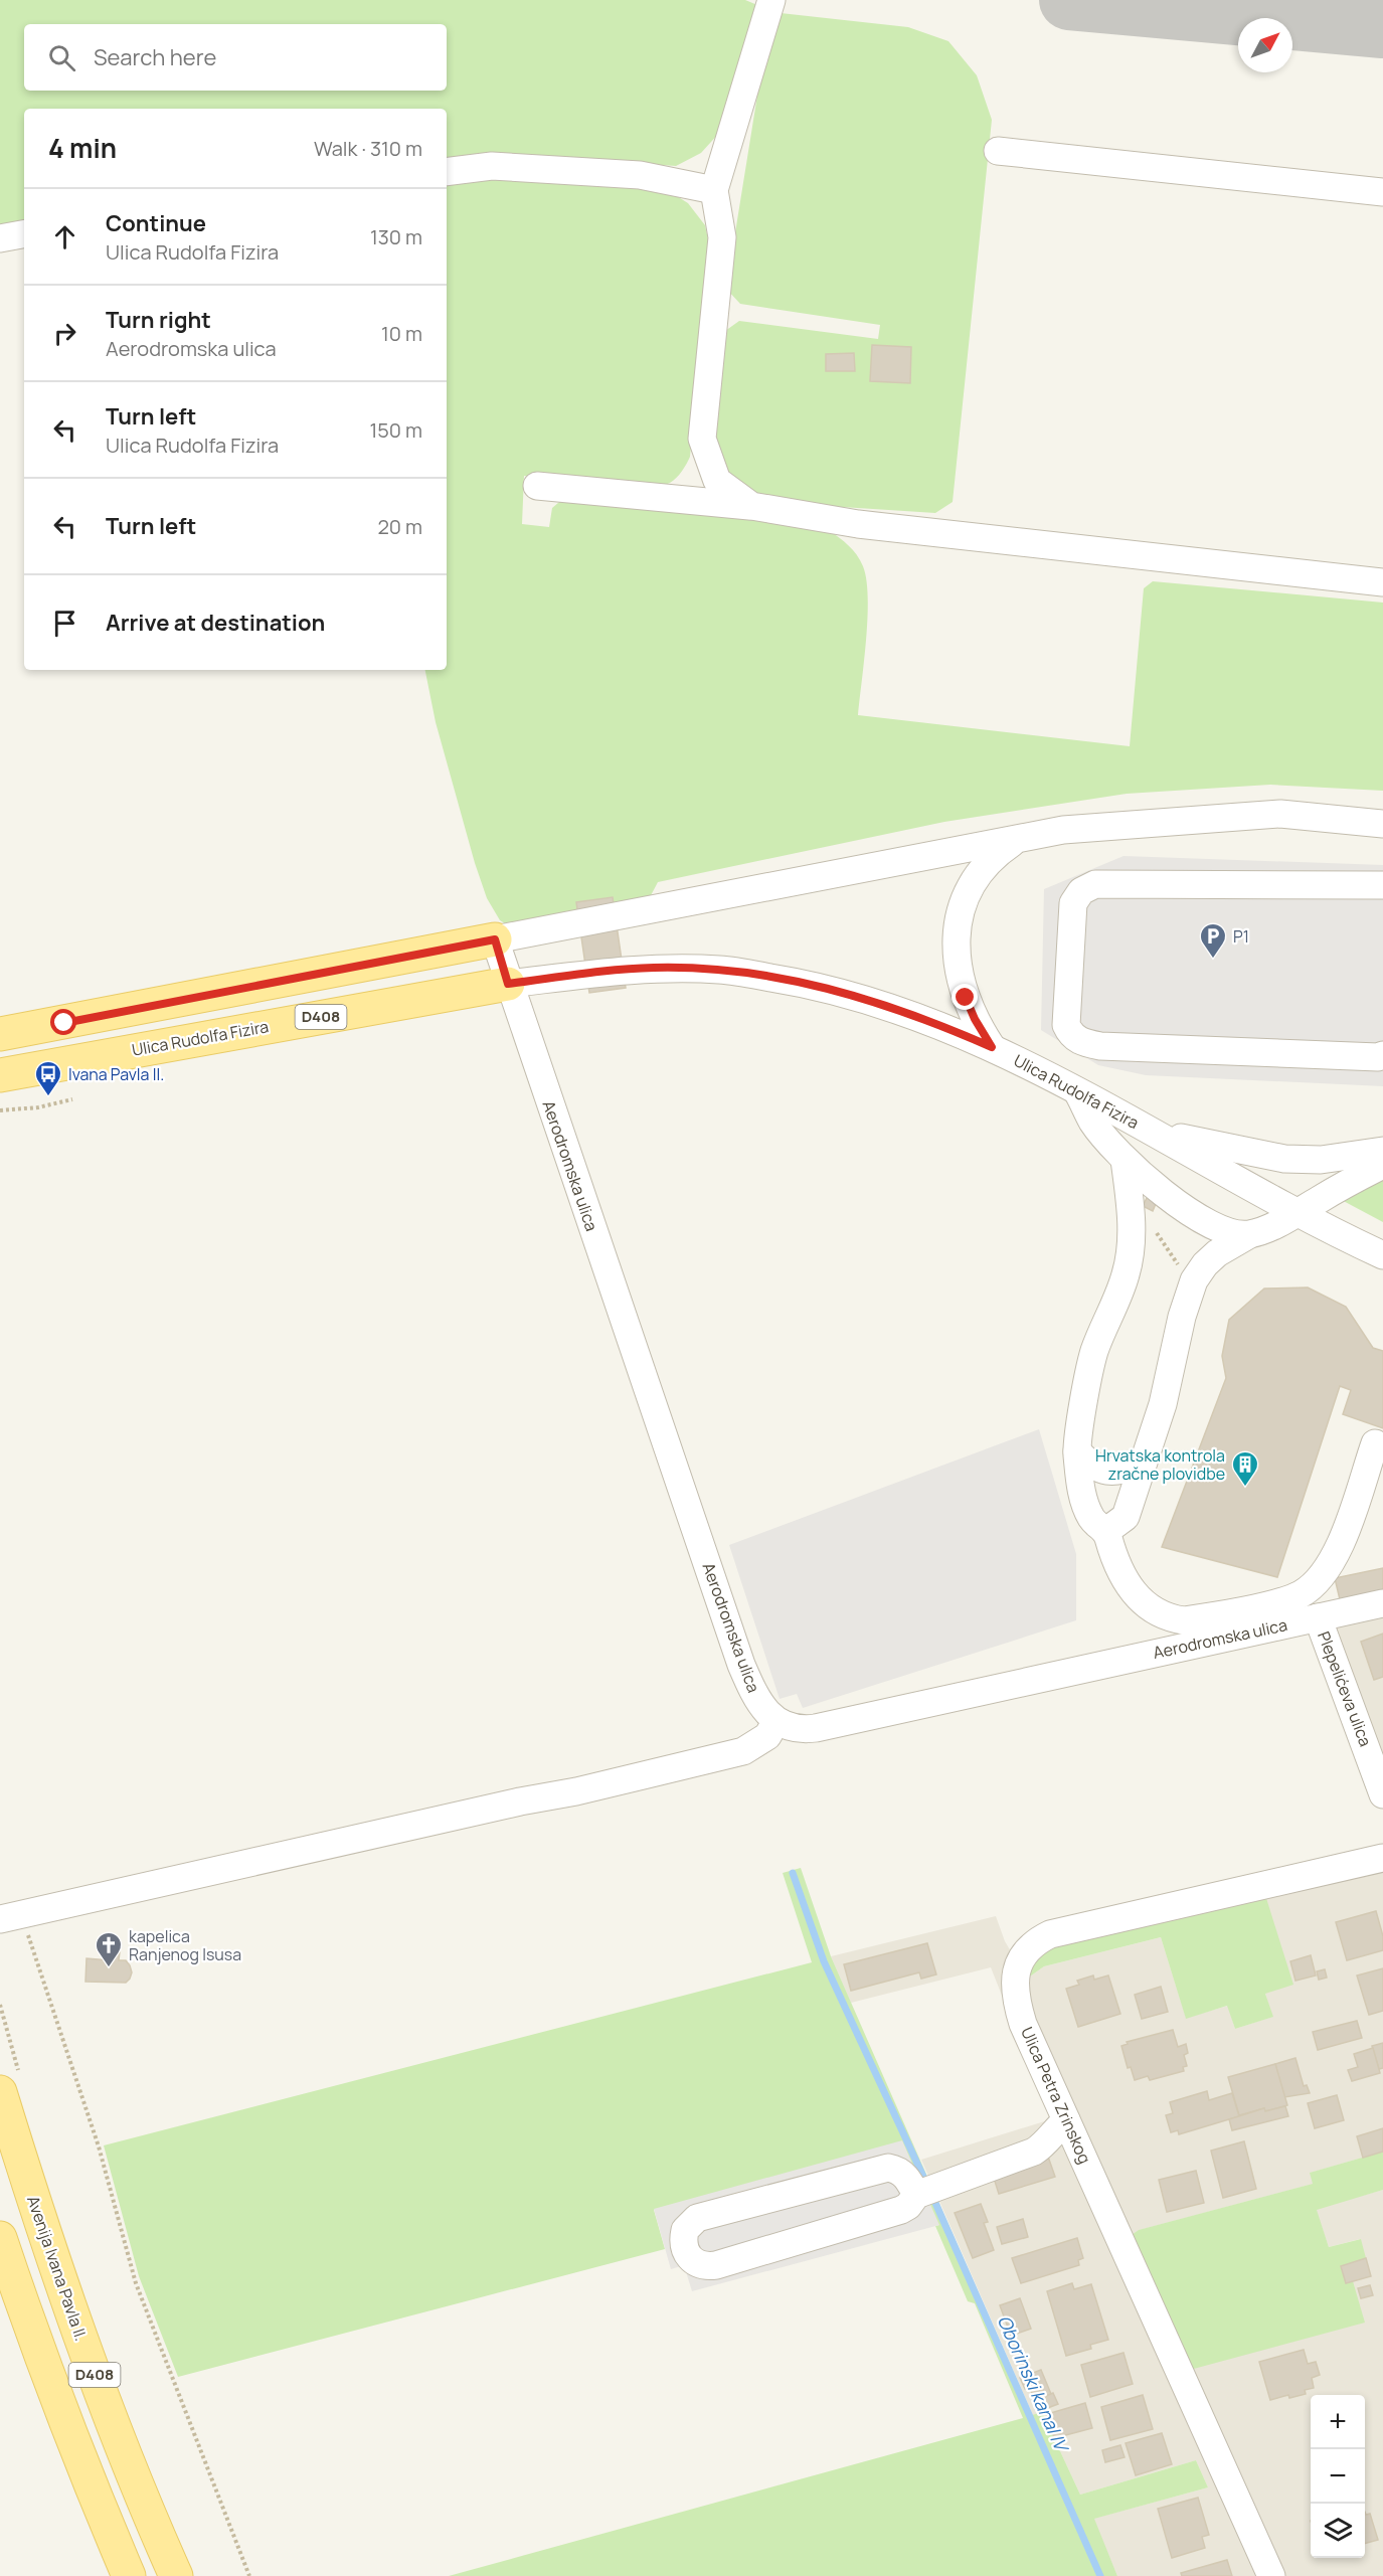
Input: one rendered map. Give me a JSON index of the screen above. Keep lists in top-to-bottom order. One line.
{"streets":{"main road":["D408","Ulica Rudolfa Fizira","Avenija Ivana Pavla II."],"street":["Aerodromska ulica","Plepelićeva ulica","Ulica Petra Zrinskog"]},"crossings":[["Ulica Rudolfa Fizira","Aerodromska ulica"],["Aerodromska ulica","Plepelićeva ulica"]],"water":["Oborinski kanal IV"],"places":{"parking":["P1"],"bus stop":["Ivana Pavla II."],"building":["Hrvatska kontrola zračne plovidbe"],"church":["kapelica Ranjenog Isusa"]},"north":"top right","page":{"search":"Search here","heading":["4 min","Walk · 310 m"],"list":[["Continue","Ulica Rudolfa Fizira","130 m"],["Turn right","Aerodromska ulica","10 m"],["Turn left","Ulica Rudolfa Fizira","150 m"],["Turn left","20 m"],"Arrive at destination"],"map_buttons":["+","−"]}}
